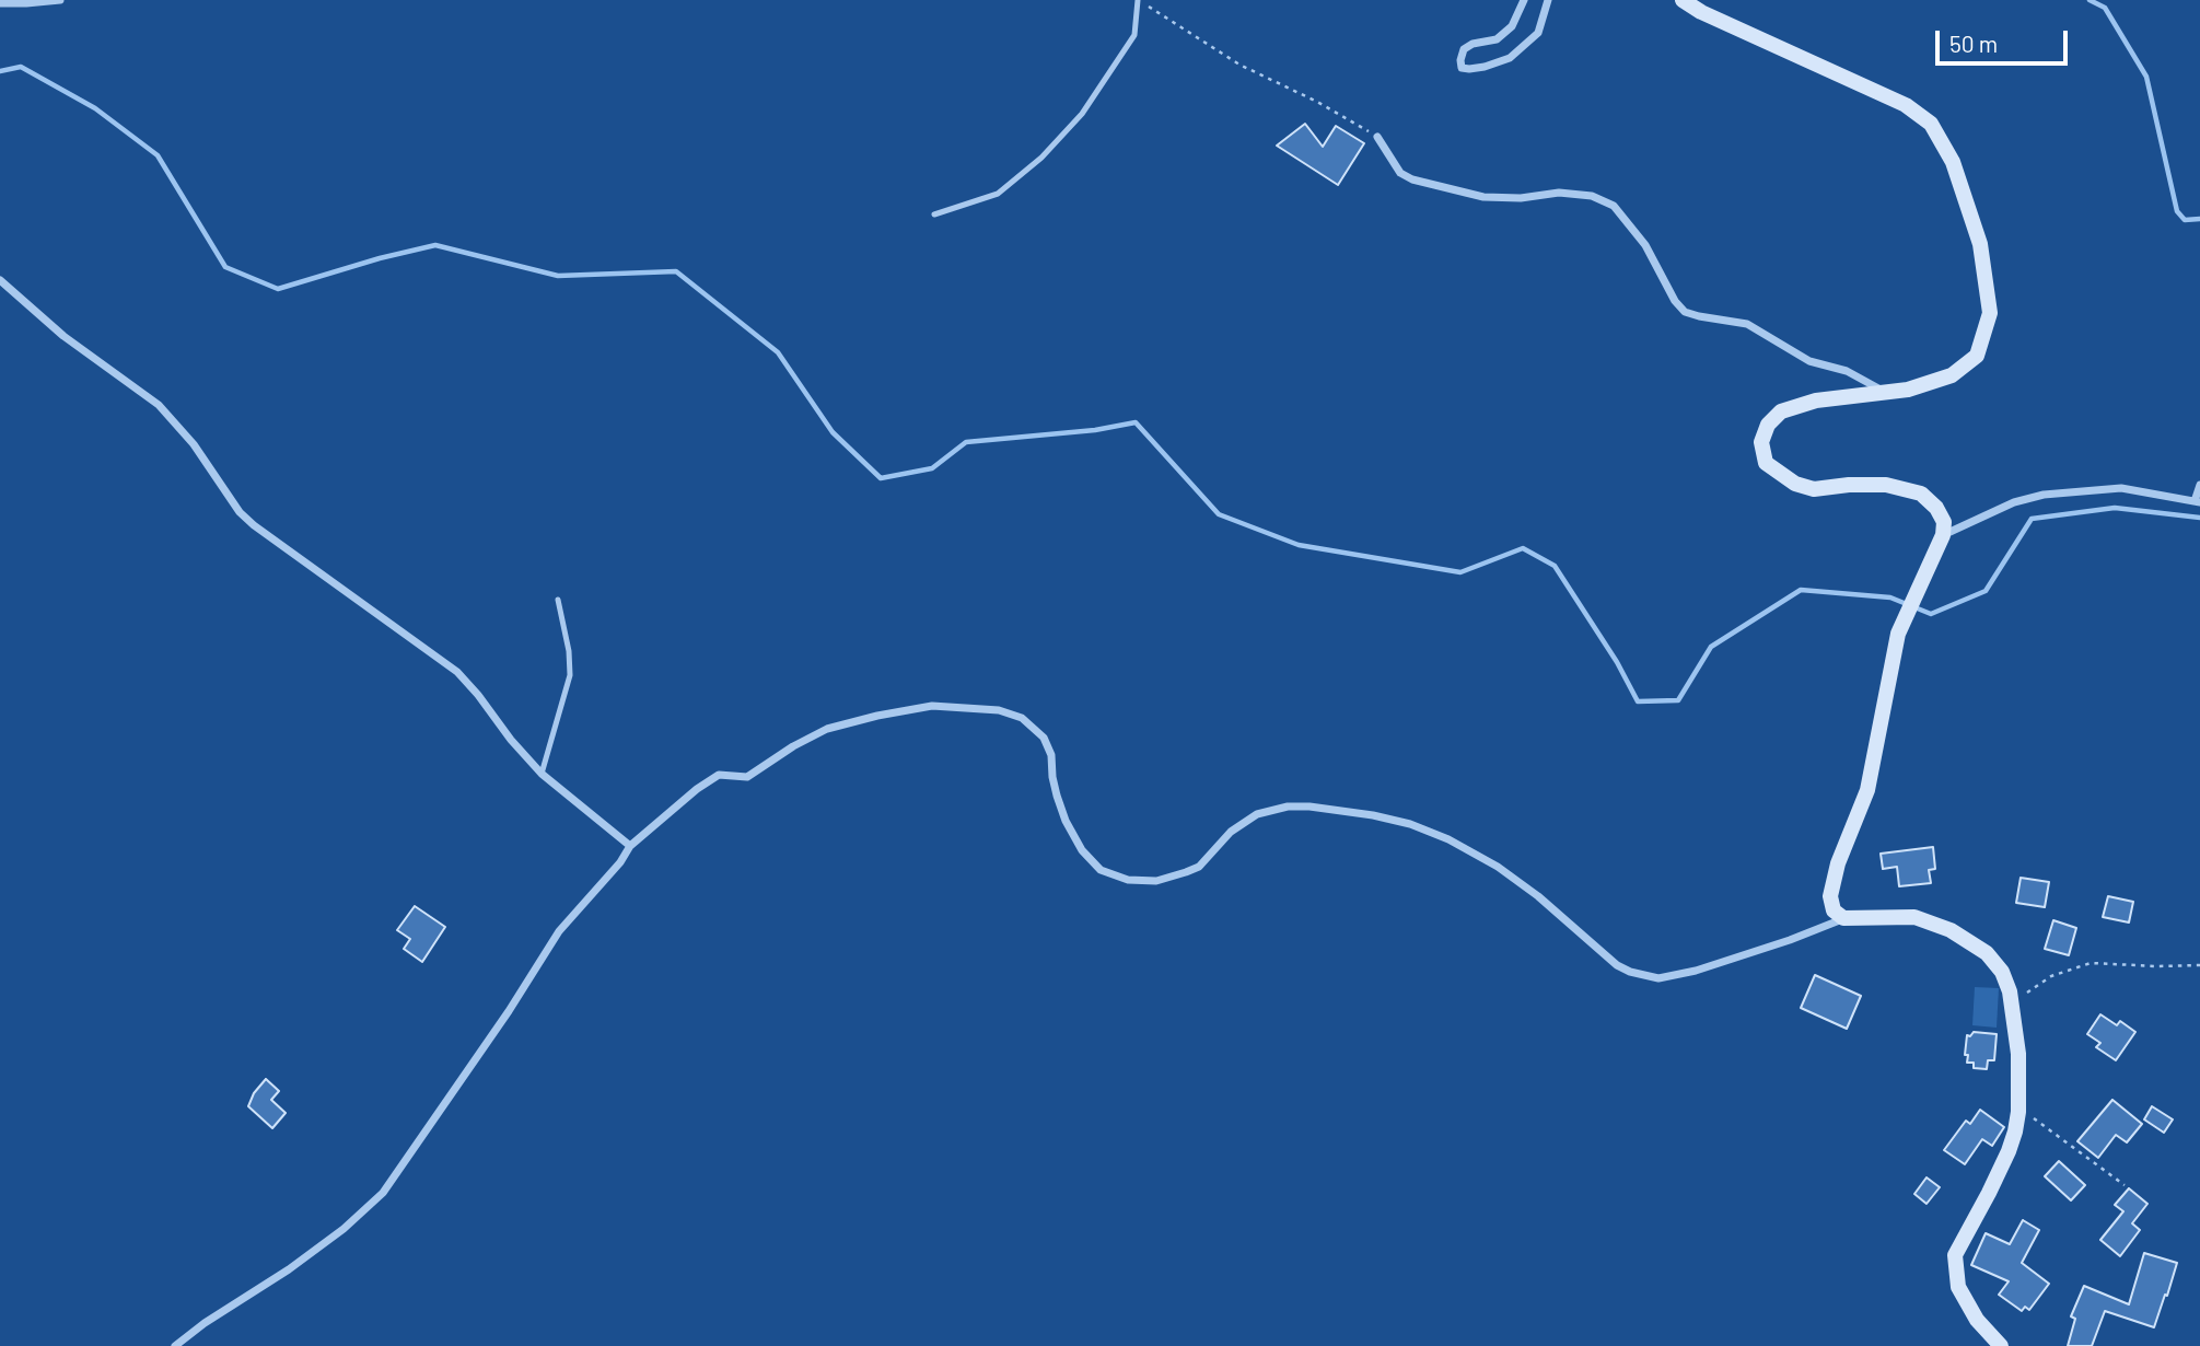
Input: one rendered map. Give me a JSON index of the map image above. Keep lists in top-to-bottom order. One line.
{"scale_bar":"50 m"}
